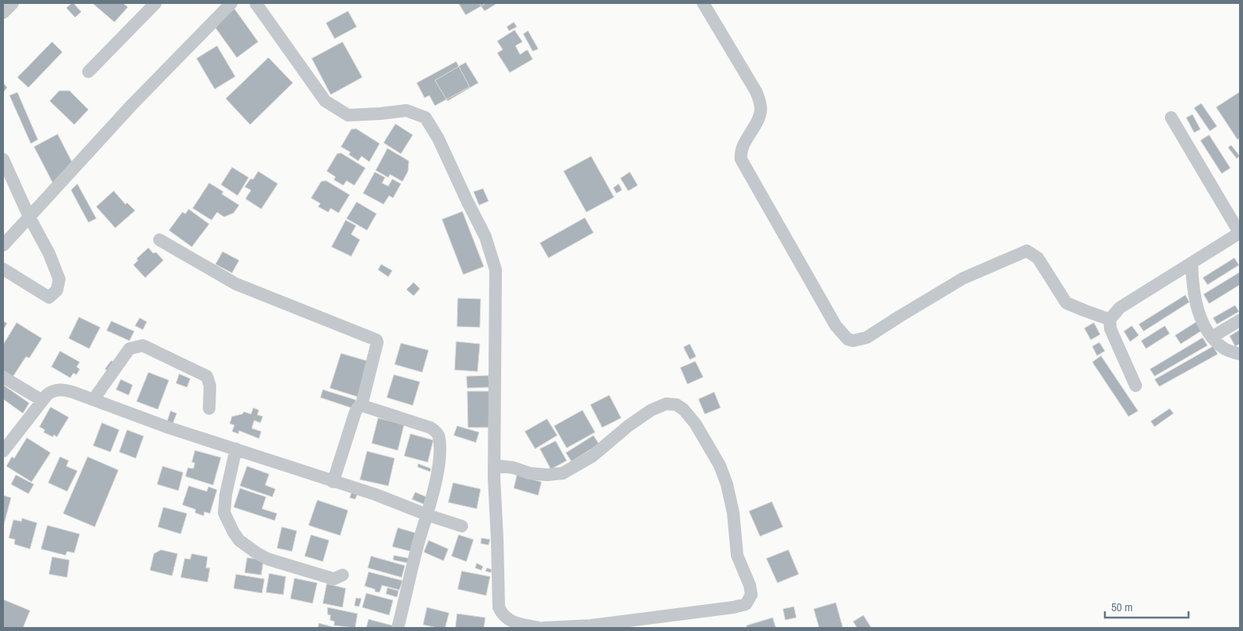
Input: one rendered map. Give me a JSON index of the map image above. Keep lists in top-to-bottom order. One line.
{"scale_bar":"50 m"}
